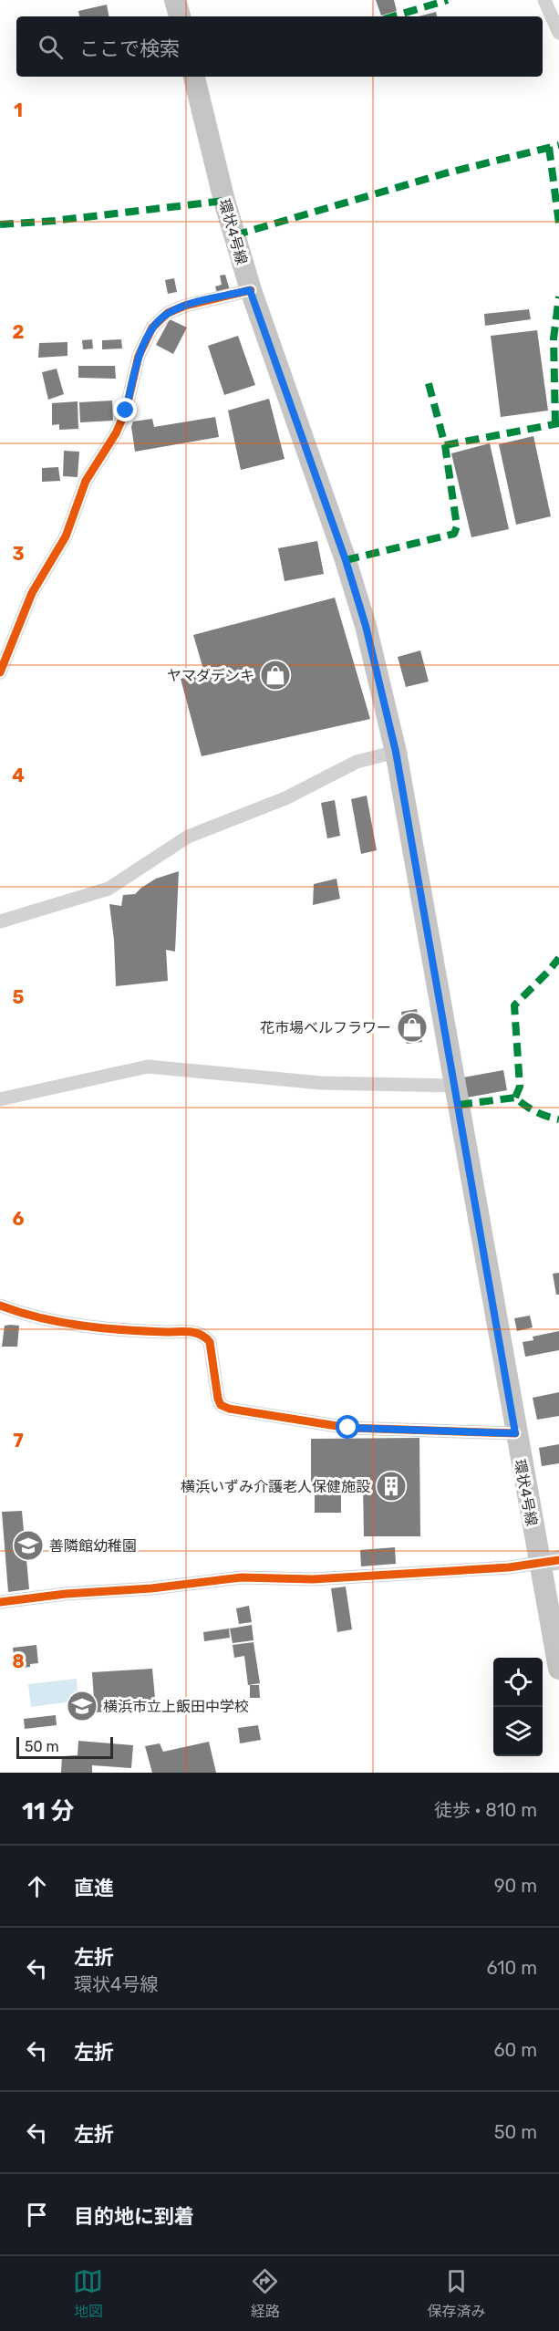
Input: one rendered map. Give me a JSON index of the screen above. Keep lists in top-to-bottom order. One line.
{"streets":{"main road":["環状4号線"]},"places":{"shop":["ヤマダデンキ","花市場ベルフラワー"],"building":["横浜いずみ介護老人保健施設"],"school or university":["善隣館幼稚園","横浜市立上飯田中学校"]},"scale_bar":"50 m","page":{"search":"ここで検索","scale":"50 m","heading":["11 分","徒歩 · 810 m"],"list":[["直進","90 m"],["左折","環状4号線","610 m"],["左折","60 m"],["左折","50 m"],"目的地に到着"],"nav":["地図","経路","保存済み"]},"grid":{"rows":["1","2","3","4","5","6","7","8"]}}
